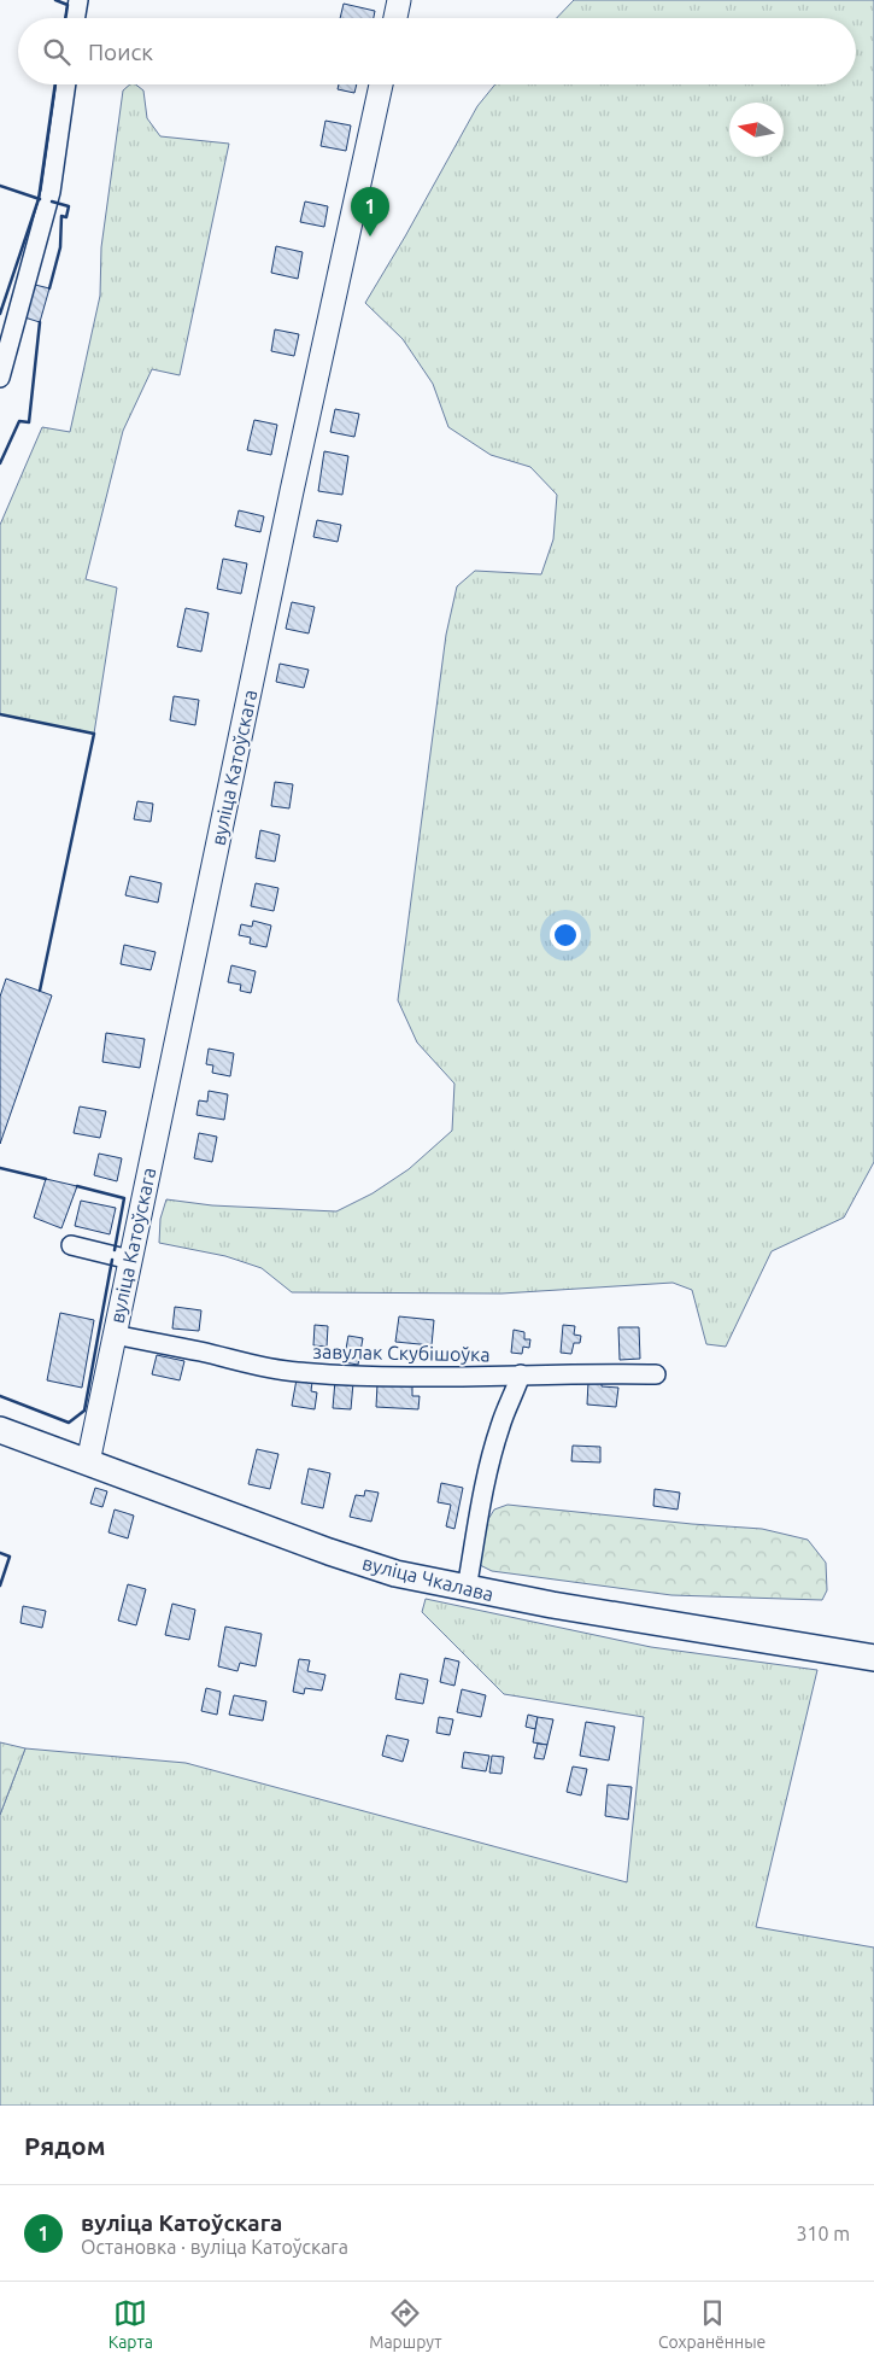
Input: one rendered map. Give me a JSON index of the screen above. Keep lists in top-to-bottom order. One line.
{"streets":{"highway":["вуліца Чкалава"],"main road":["вуліца Катоўскага"],"street":["завулак Скубішоўка"]},"crossings":[["вуліца Катоўскага","завулак Скубішоўка"],["вуліца Катоўскага","вуліца Чкалава"]],"north":"left","page":{"search":"Поиск","pins":"1","heading":"Рядом","list":[{"mark":"1","name":"вуліца Катоўскага","note":"Остановка · вуліца Катоўскага","value":"310 m"}],"nav":["Карта","Маршрут","Сохранённые"]}}
